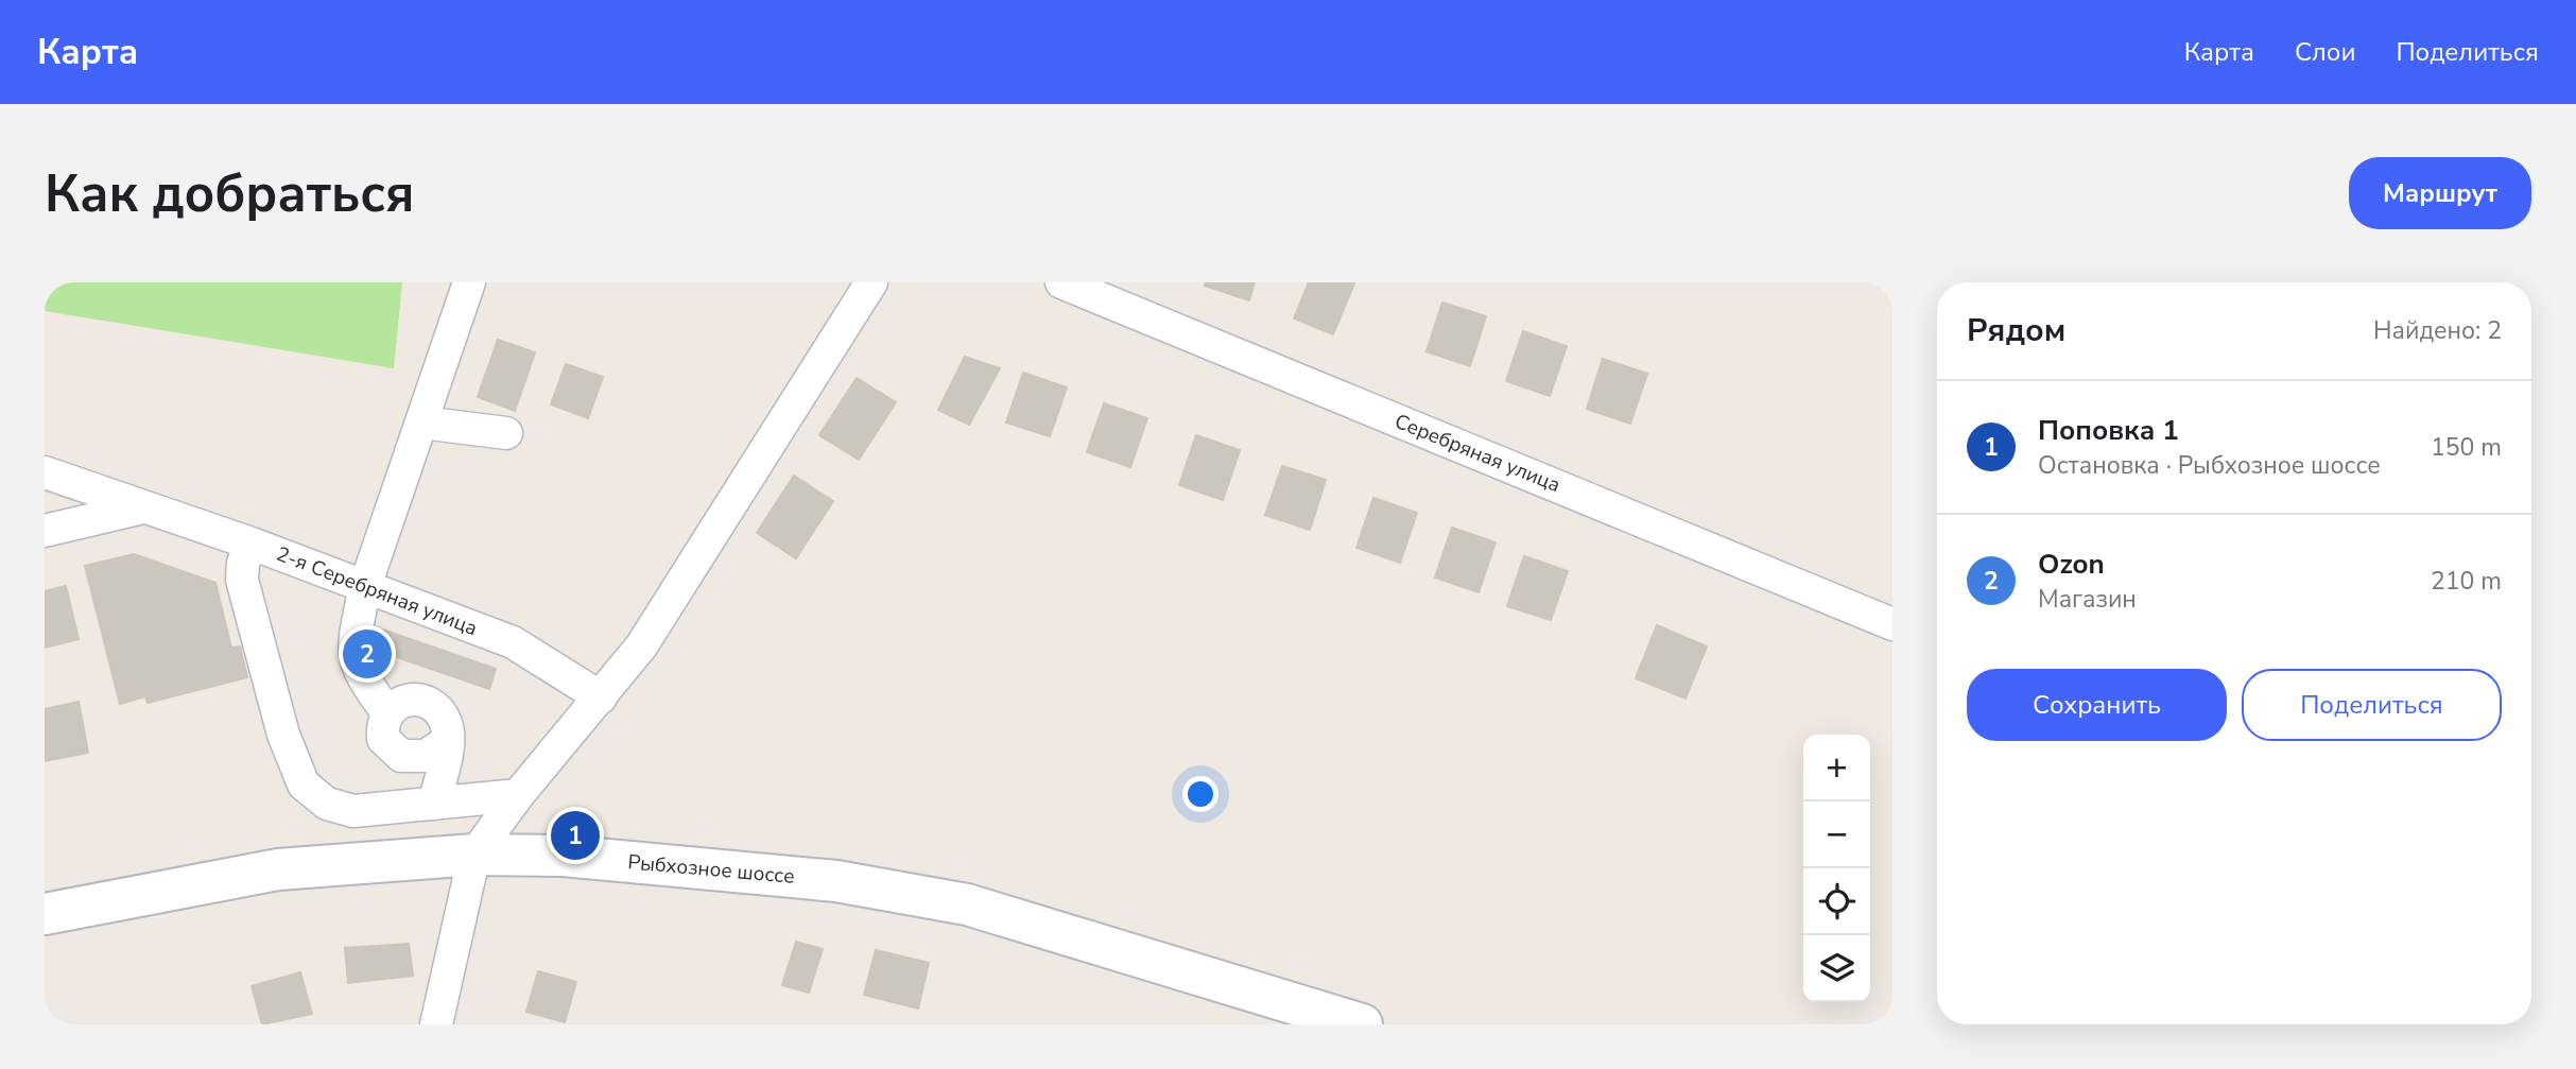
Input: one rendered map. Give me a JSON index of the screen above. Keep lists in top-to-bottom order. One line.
{"streets":{"street":["Серебряная улица","2-я Серебряная улица","Рыбхозное шоссе"]},"page":{"header":"Карта","nav":["Карта","Слои","Поделиться"],"buttons":["Маршрут",["Сохранить","Поделиться"]],"title":"Как добраться","heading":["Рядом","Найдено: 2"],"list":[{"mark":"1","name":"Поповка 1","note":"Остановка · Рыбхозное шоссе","value":"150 m"},{"mark":"2","name":"Ozon","note":"Магазин","value":"210 m"}],"pins":["2","1"],"map_buttons":["+","−"]}}
